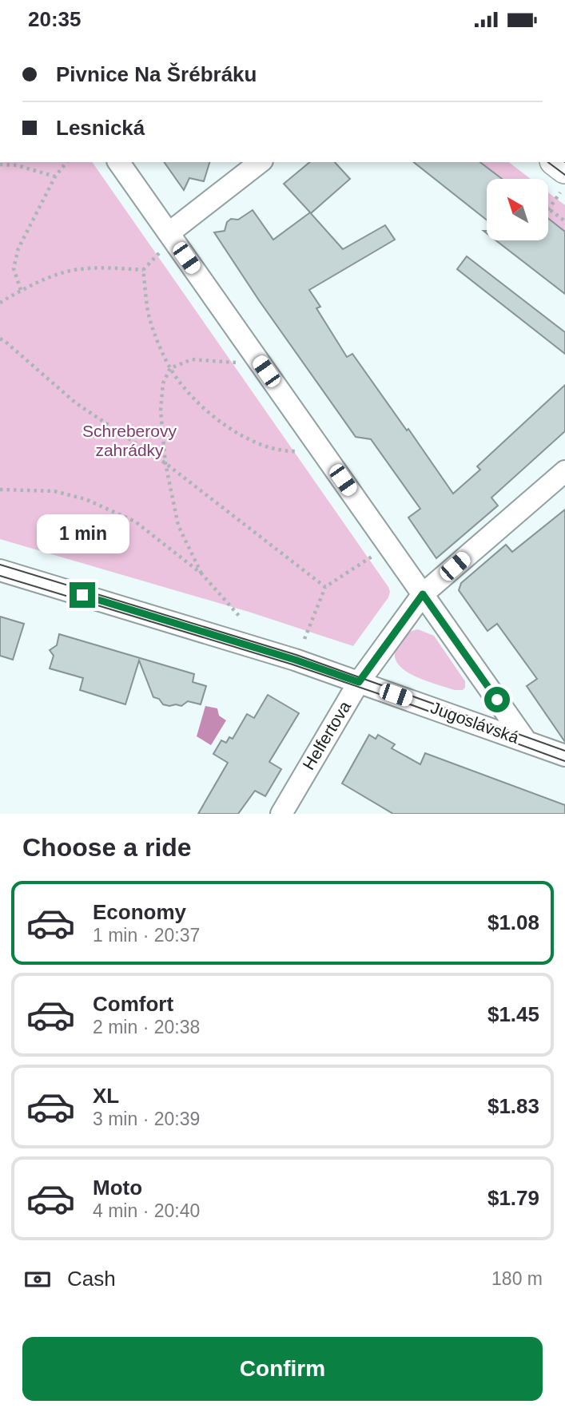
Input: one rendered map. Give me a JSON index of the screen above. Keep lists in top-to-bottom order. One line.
{"streets":{"street":["Jugoslávská","Helfertova"]},"crossings":[["Jugoslávská","Helfertova"]],"parks":["Schreberovy zahrádky"],"north":"top left","page":{"status":"20:35","banner":["Pivnice Na Šrébráku","Lesnická"],"bubble":"1 min","heading":"Choose a ride","list":[{"name":"Economy","note":"1 min · 20:37","value":"$1.08"},{"name":"Comfort","note":"2 min · 20:38","value":"$1.45"},{"name":"XL","note":"3 min · 20:39","value":"$1.83"},{"name":"Moto","note":"4 min · 20:40","value":"$1.79"}],"pay":["Cash","180 m"],"buttons":"Confirm"}}
